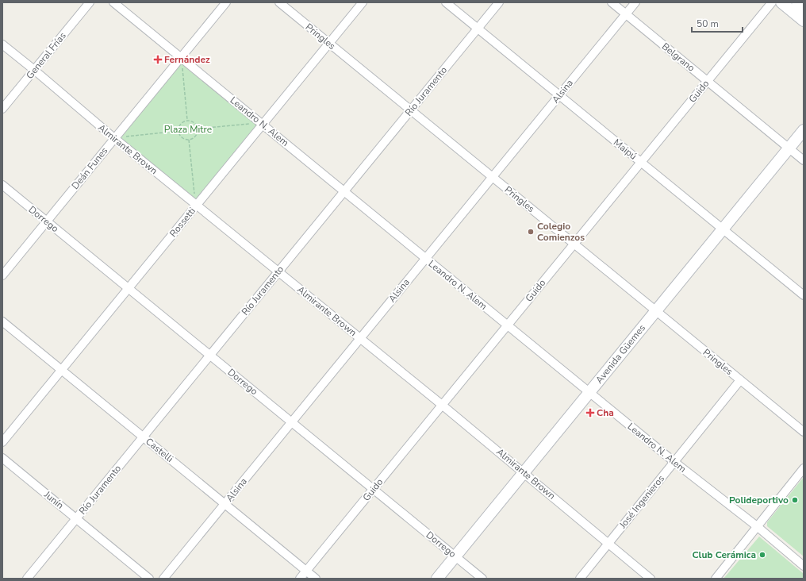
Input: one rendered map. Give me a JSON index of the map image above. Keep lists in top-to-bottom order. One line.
{"streets":{"main road":["Avenida Güemes"],"street":["Pringles","General Frías","Belgrano","Río Juramento","Alsina","Guido","Leandro N. Alem","Almirante Brown","Maipú","Deán Funes","Dorrego","Rossetti","Castelli","Junín","José Ingenieros"]},"crossings":[["Pringles","Río Juramento"],["Pringles","Alsina"],["Pringles","Guido"],["Pringles","Rossetti"],["Pringles","Avenida Güemes"],["Pringles","José Ingenieros"],["General Frías","Almirante Brown"],["Belgrano","Alsina"],["Belgrano","Guido"],["Belgrano","Avenida Güemes"],["Río Juramento","Leandro N. Alem"],["Río Juramento","Almirante Brown"],["Río Juramento","Maipú"],["Río Juramento","Dorrego"],["Río Juramento","Castelli"],["Río Juramento","Junín"],["Alsina","Leandro N. Alem"],["Alsina","Almirante Brown"],["Alsina","Maipú"],["Alsina","Dorrego"],["Alsina","Castelli"],["Guido","Leandro N. Alem"],["Guido","Almirante Brown"],["Guido","Maipú"],["Guido","Dorrego"],["Guido","Castelli"],["Leandro N. Alem","Deán Funes"],["Leandro N. Alem","Rossetti"],["Leandro N. Alem","Avenida Güemes"],["Leandro N. Alem","José Ingenieros"],["Almirante Brown","Deán Funes"],["Almirante Brown","Rossetti"],["Almirante Brown","Avenida Güemes"],["Almirante Brown","José Ingenieros"],["Maipú","Avenida Güemes"],["Deán Funes","Dorrego"],["Dorrego","Rossetti"],["Dorrego","Avenida Güemes"],["Rossetti","Castelli"]],"parks":["Plaza Mitre"],"places":{"health":["Fernández","Cha"],"other":["Colegio Comienzos","Polideportivo","Club Cerámica"]},"scale_bar":"50 m"}
